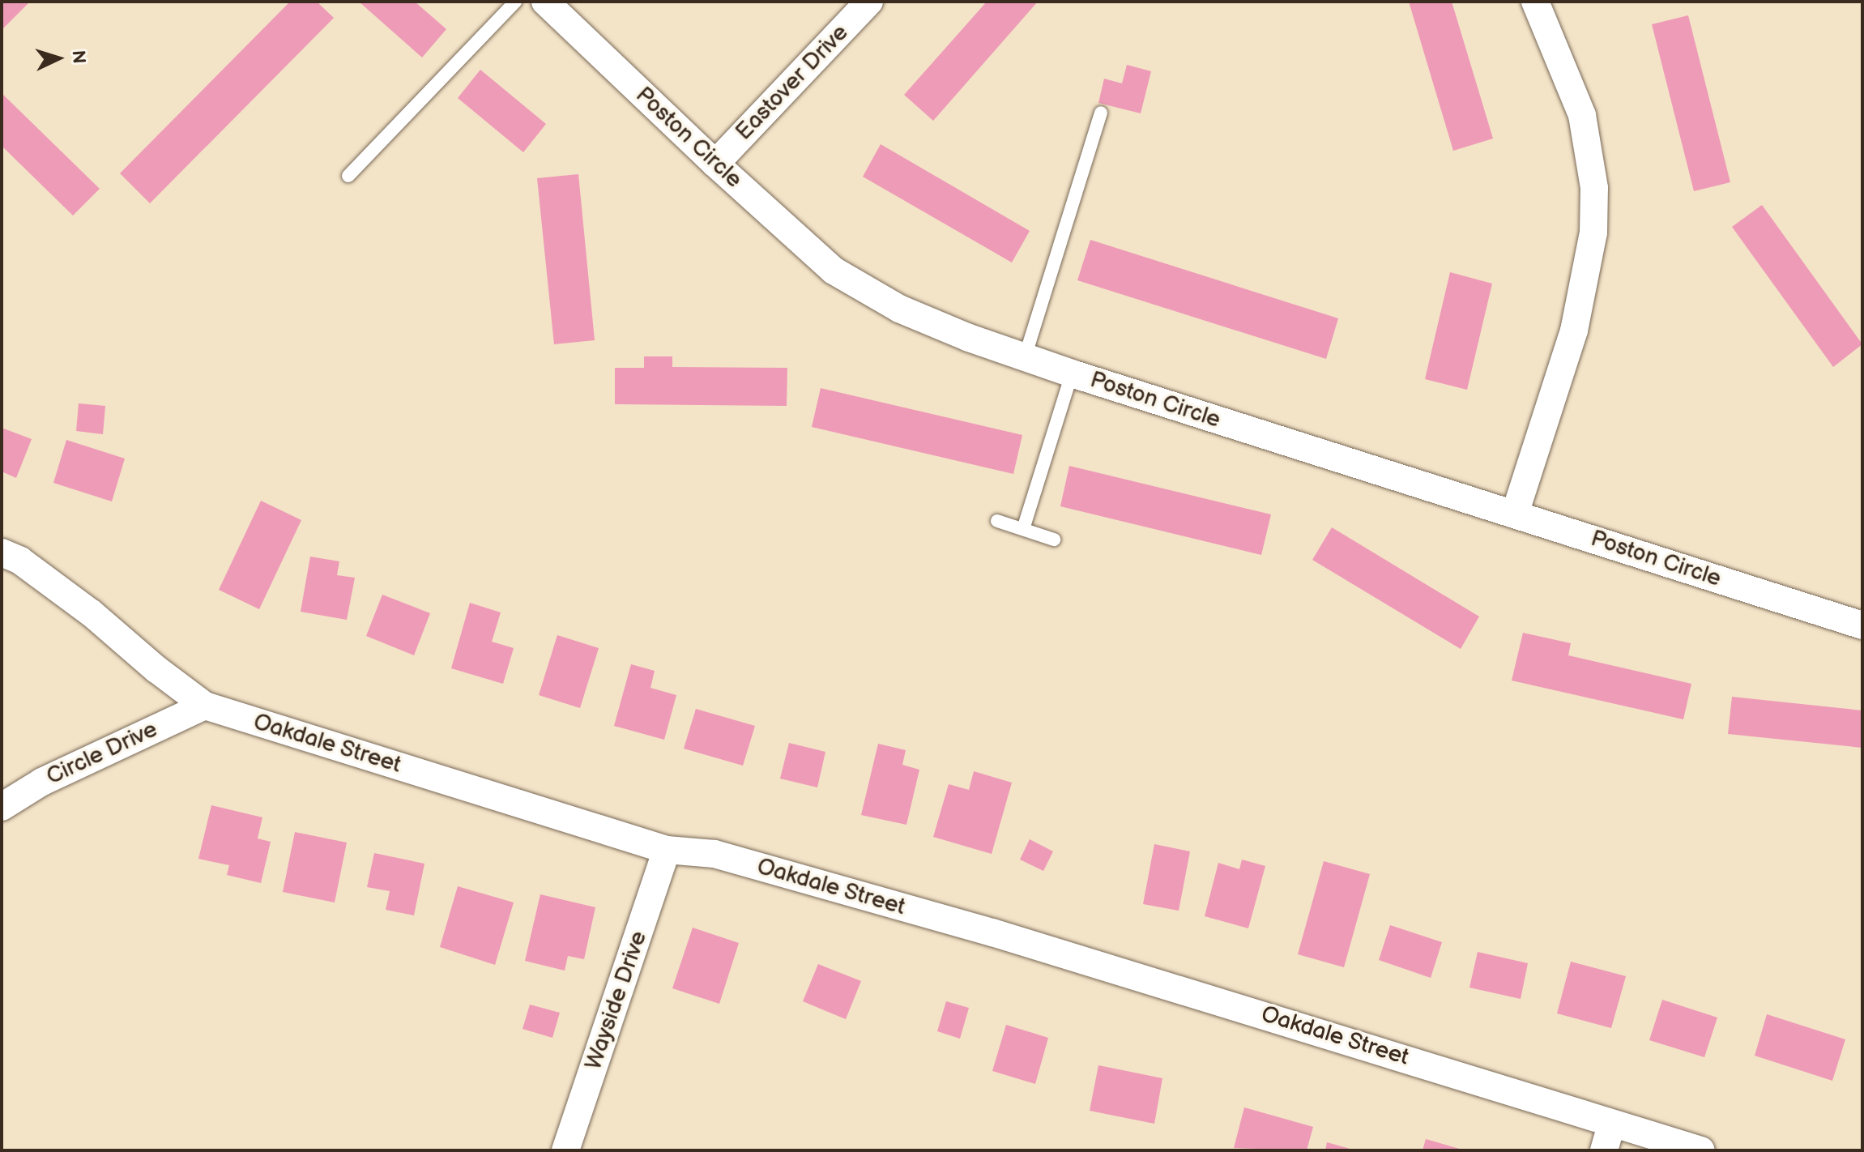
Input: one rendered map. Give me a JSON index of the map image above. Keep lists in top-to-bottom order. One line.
{"streets":{"street":["Eastover Drive","Poston Circle","Oakdale Street","Circle Drive","Wayside Drive"]},"crossings":[["Eastover Drive","Poston Circle"],["Oakdale Street","Circle Drive"],["Oakdale Street","Wayside Drive"]],"north":"right"}
